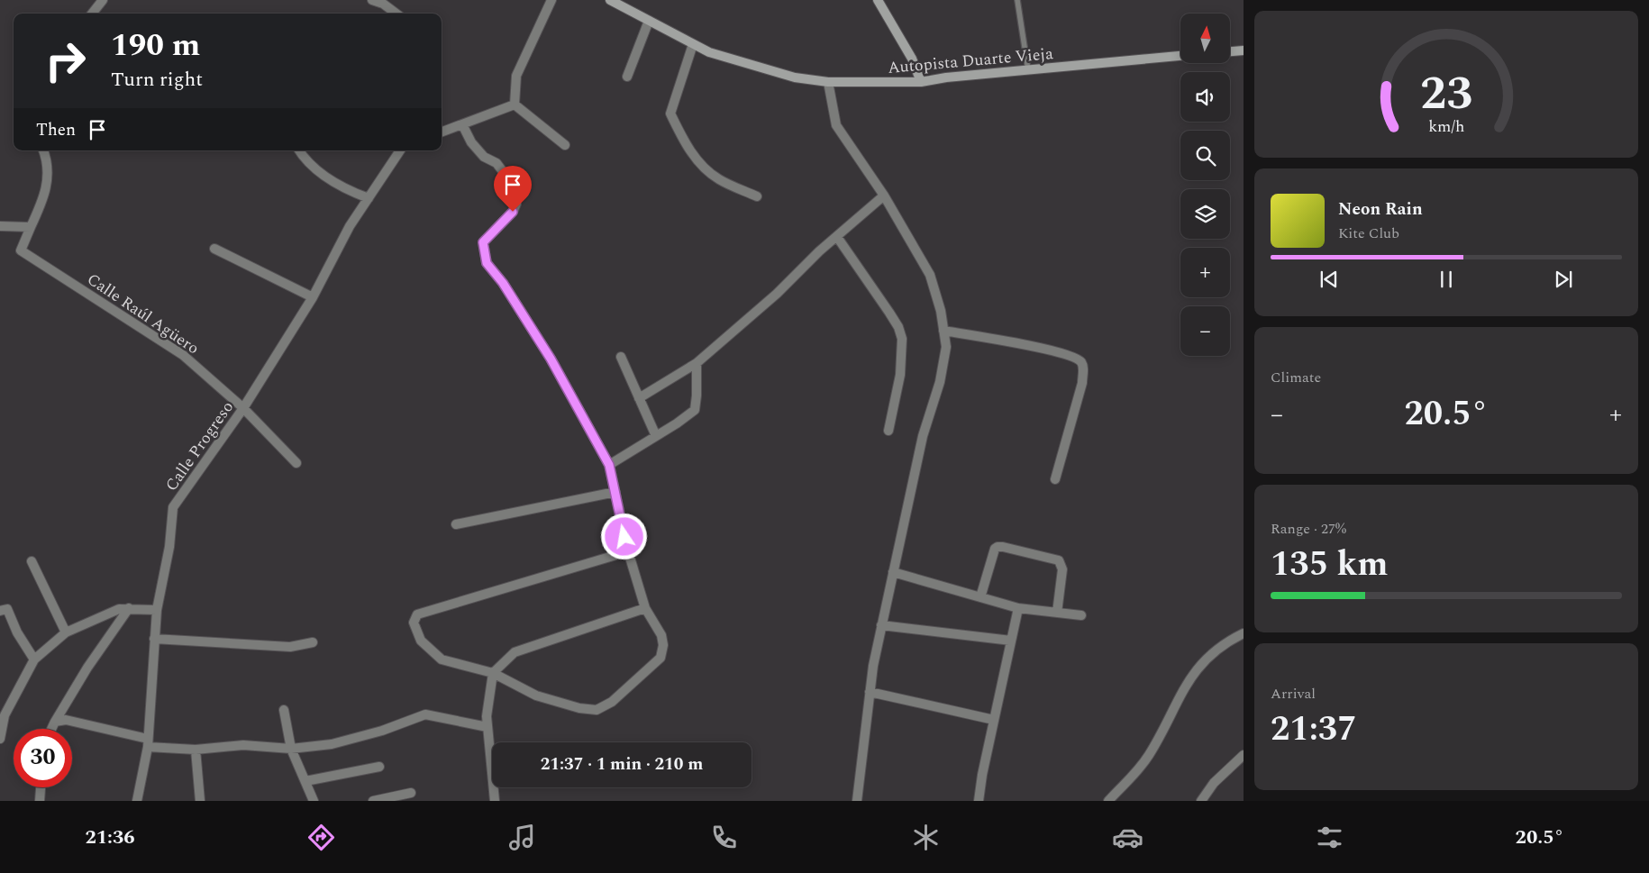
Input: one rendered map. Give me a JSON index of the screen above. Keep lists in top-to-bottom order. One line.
{"streets":{"street":["Autopista Duarte Vieja","Calle Raúl Agüero","Calle Progreso"]},"crossings":[["Calle Raúl Agüero","Calle Progreso"]],"north":"top","page":{"map_buttons":["+","−"],"turn":["190 m","Turn right"],"then":"Then","song":["Neon Rain","Kite Club"],"tile":["Climate",["Range · 27%","135 km"],["Arrival","21:37"]],"heat":["−","20.5°","+"],"limit":"30","trip":"21:37 · 1 min · 210 m","tabs":["21:36","20.5°"],"gauge":["23","km/h"]}}
